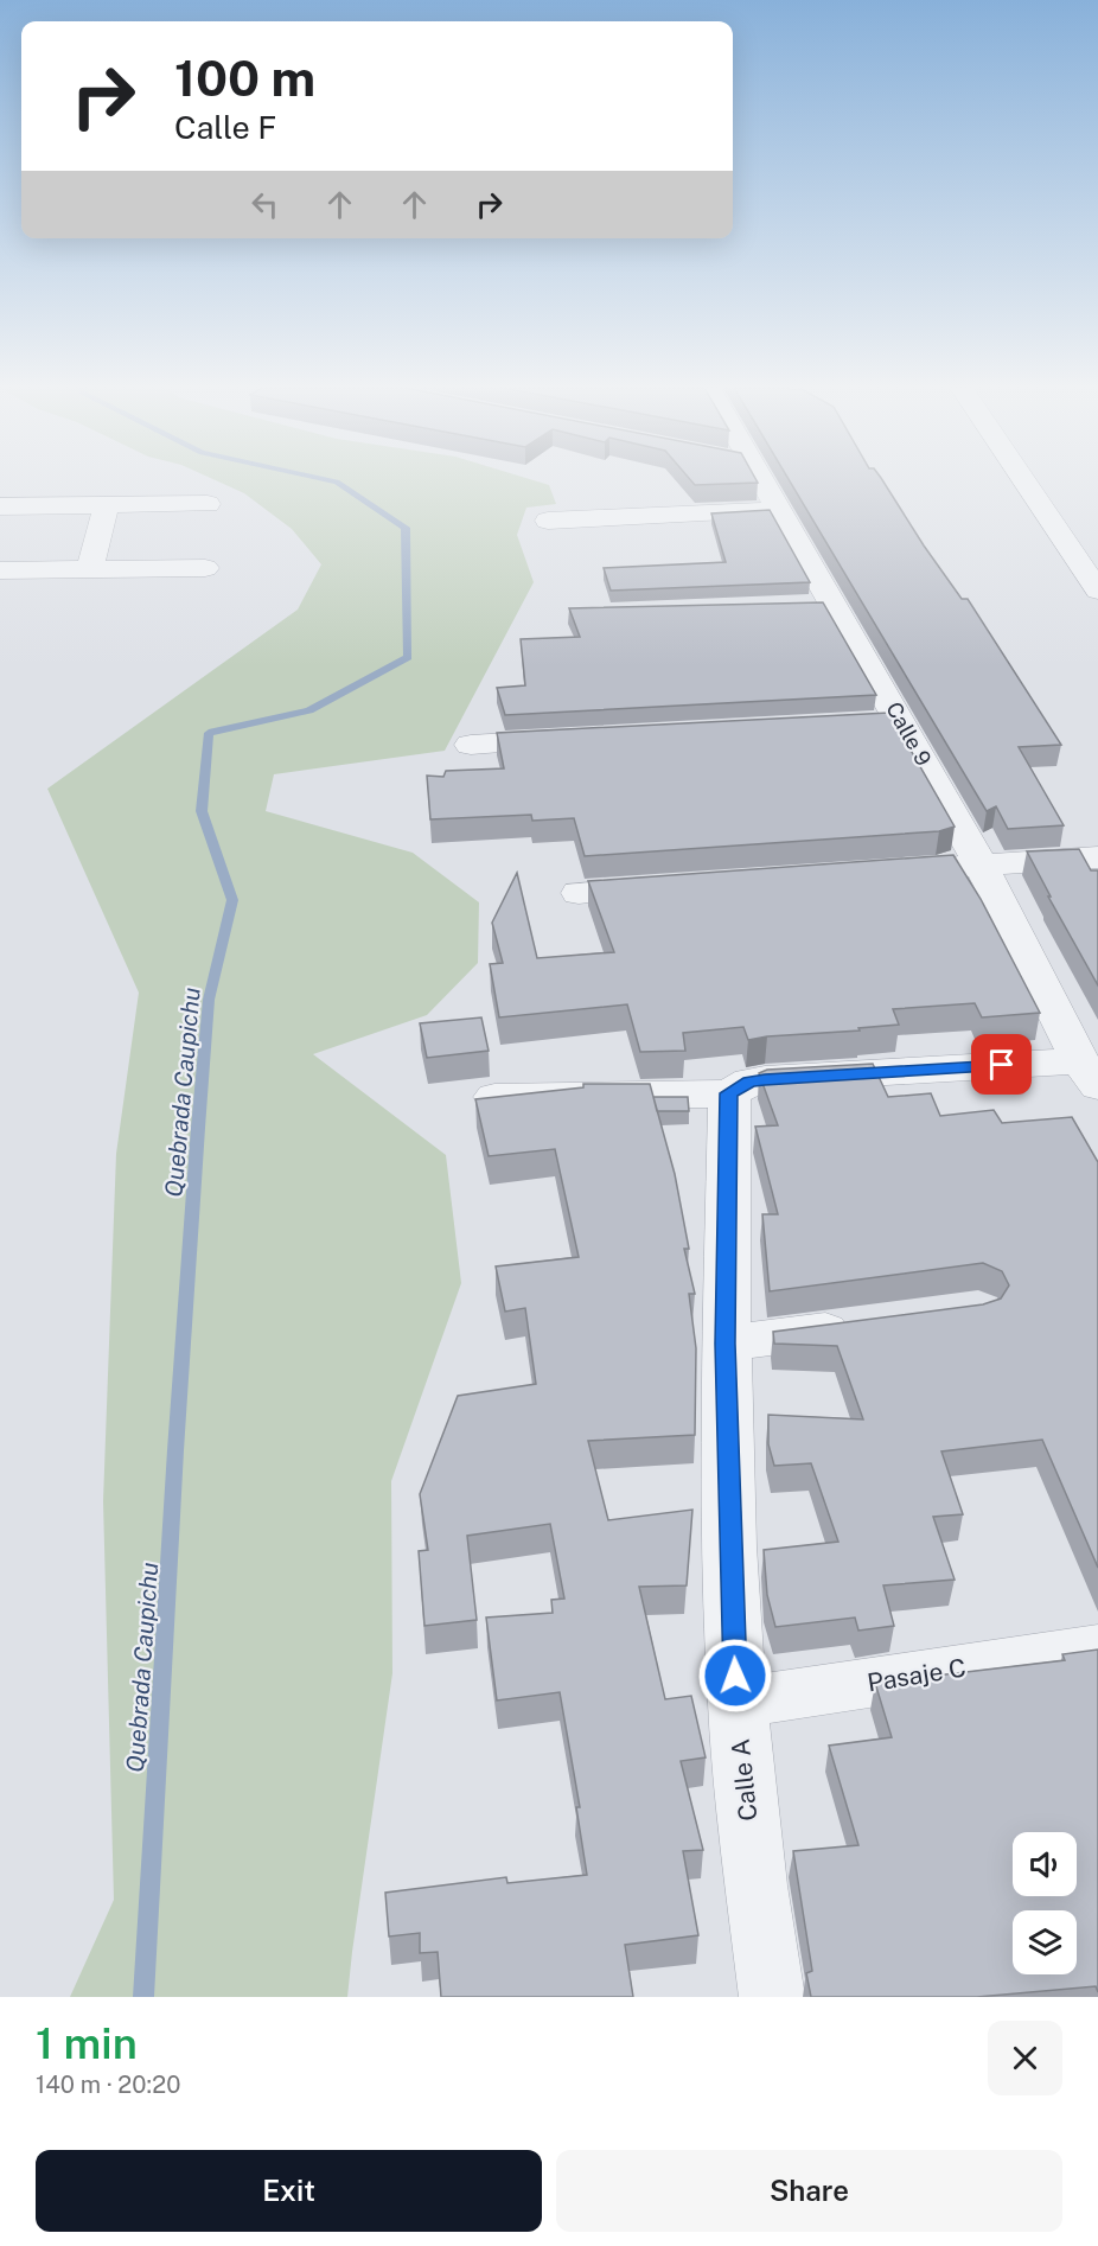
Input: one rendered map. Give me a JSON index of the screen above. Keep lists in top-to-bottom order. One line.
{"streets":{"street":["Calle 9","Pasaje C","Calle A"]},"crossings":[["Pasaje C","Calle A"]],"water":["Quebrada Caupichu"],"page":{"turn":["100 m","Calle F"],"heading":["1 min","140 m · 20:20"],"buttons":["Exit","Share"]}}
